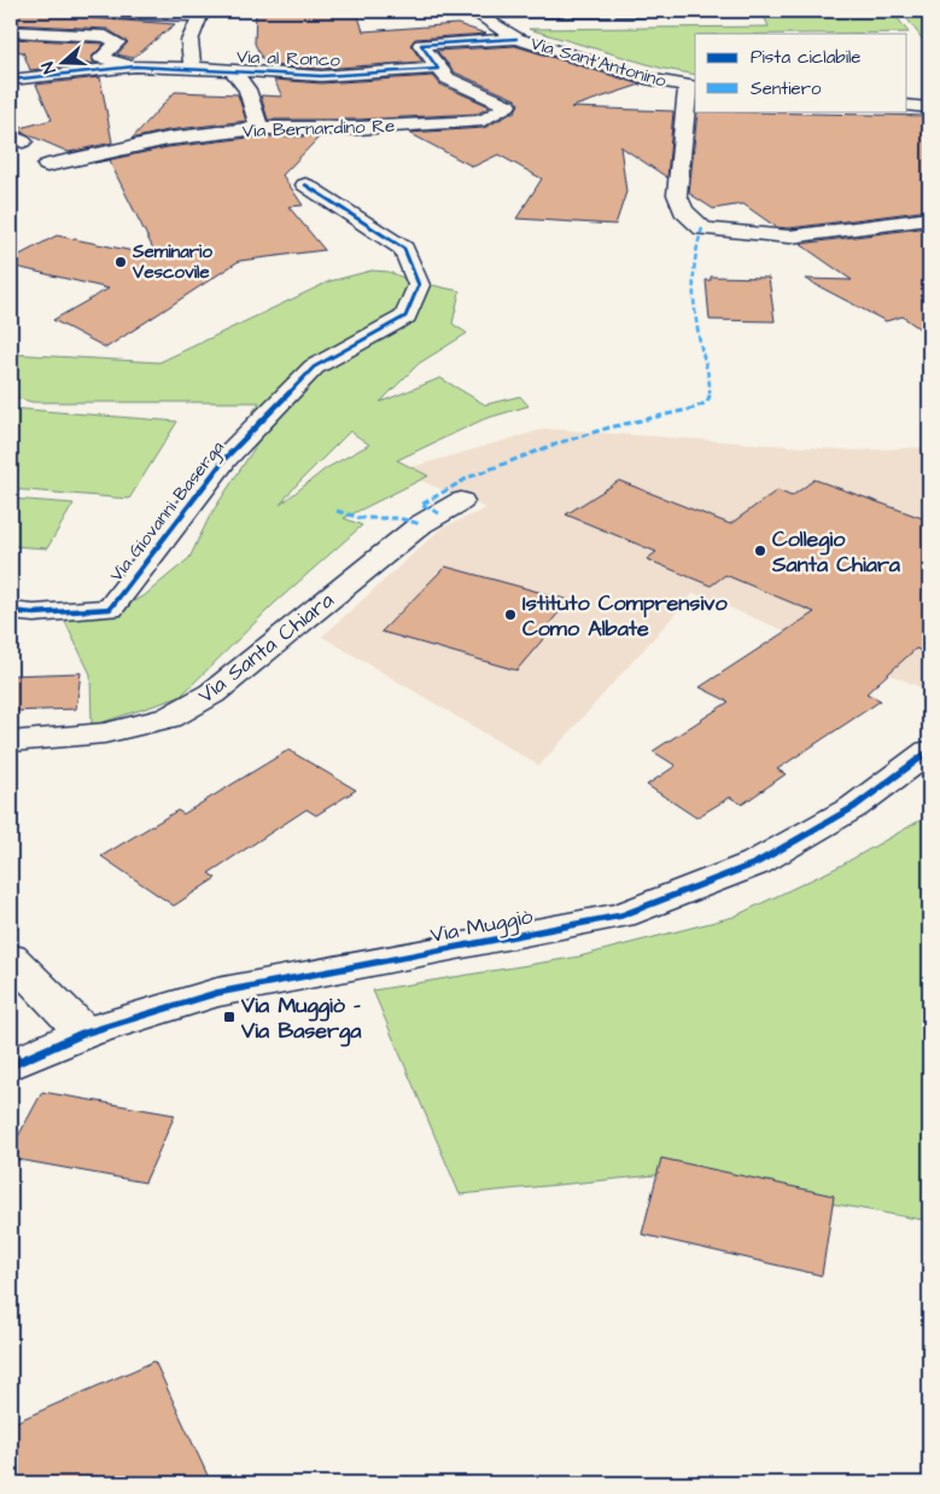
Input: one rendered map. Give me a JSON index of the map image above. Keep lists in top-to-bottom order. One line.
{"streets":{"street":["Via al Ronco","Via Sant'Antonino","Via Bernardino Re","Via Giovanni Baserga","Via Santa Chiara","Via Muggiò"]},"crossings":[["Via al Ronco","Via Bernardino Re"]],"places":{"other":["Seminario Vescovile","Collegio Santa Chiara","Istituto Comprensivo Como Albate"],"transit":["Via Muggiò - Via Baserga"]},"legend":["Pista ciclabile","Sentiero"],"north":"left"}
